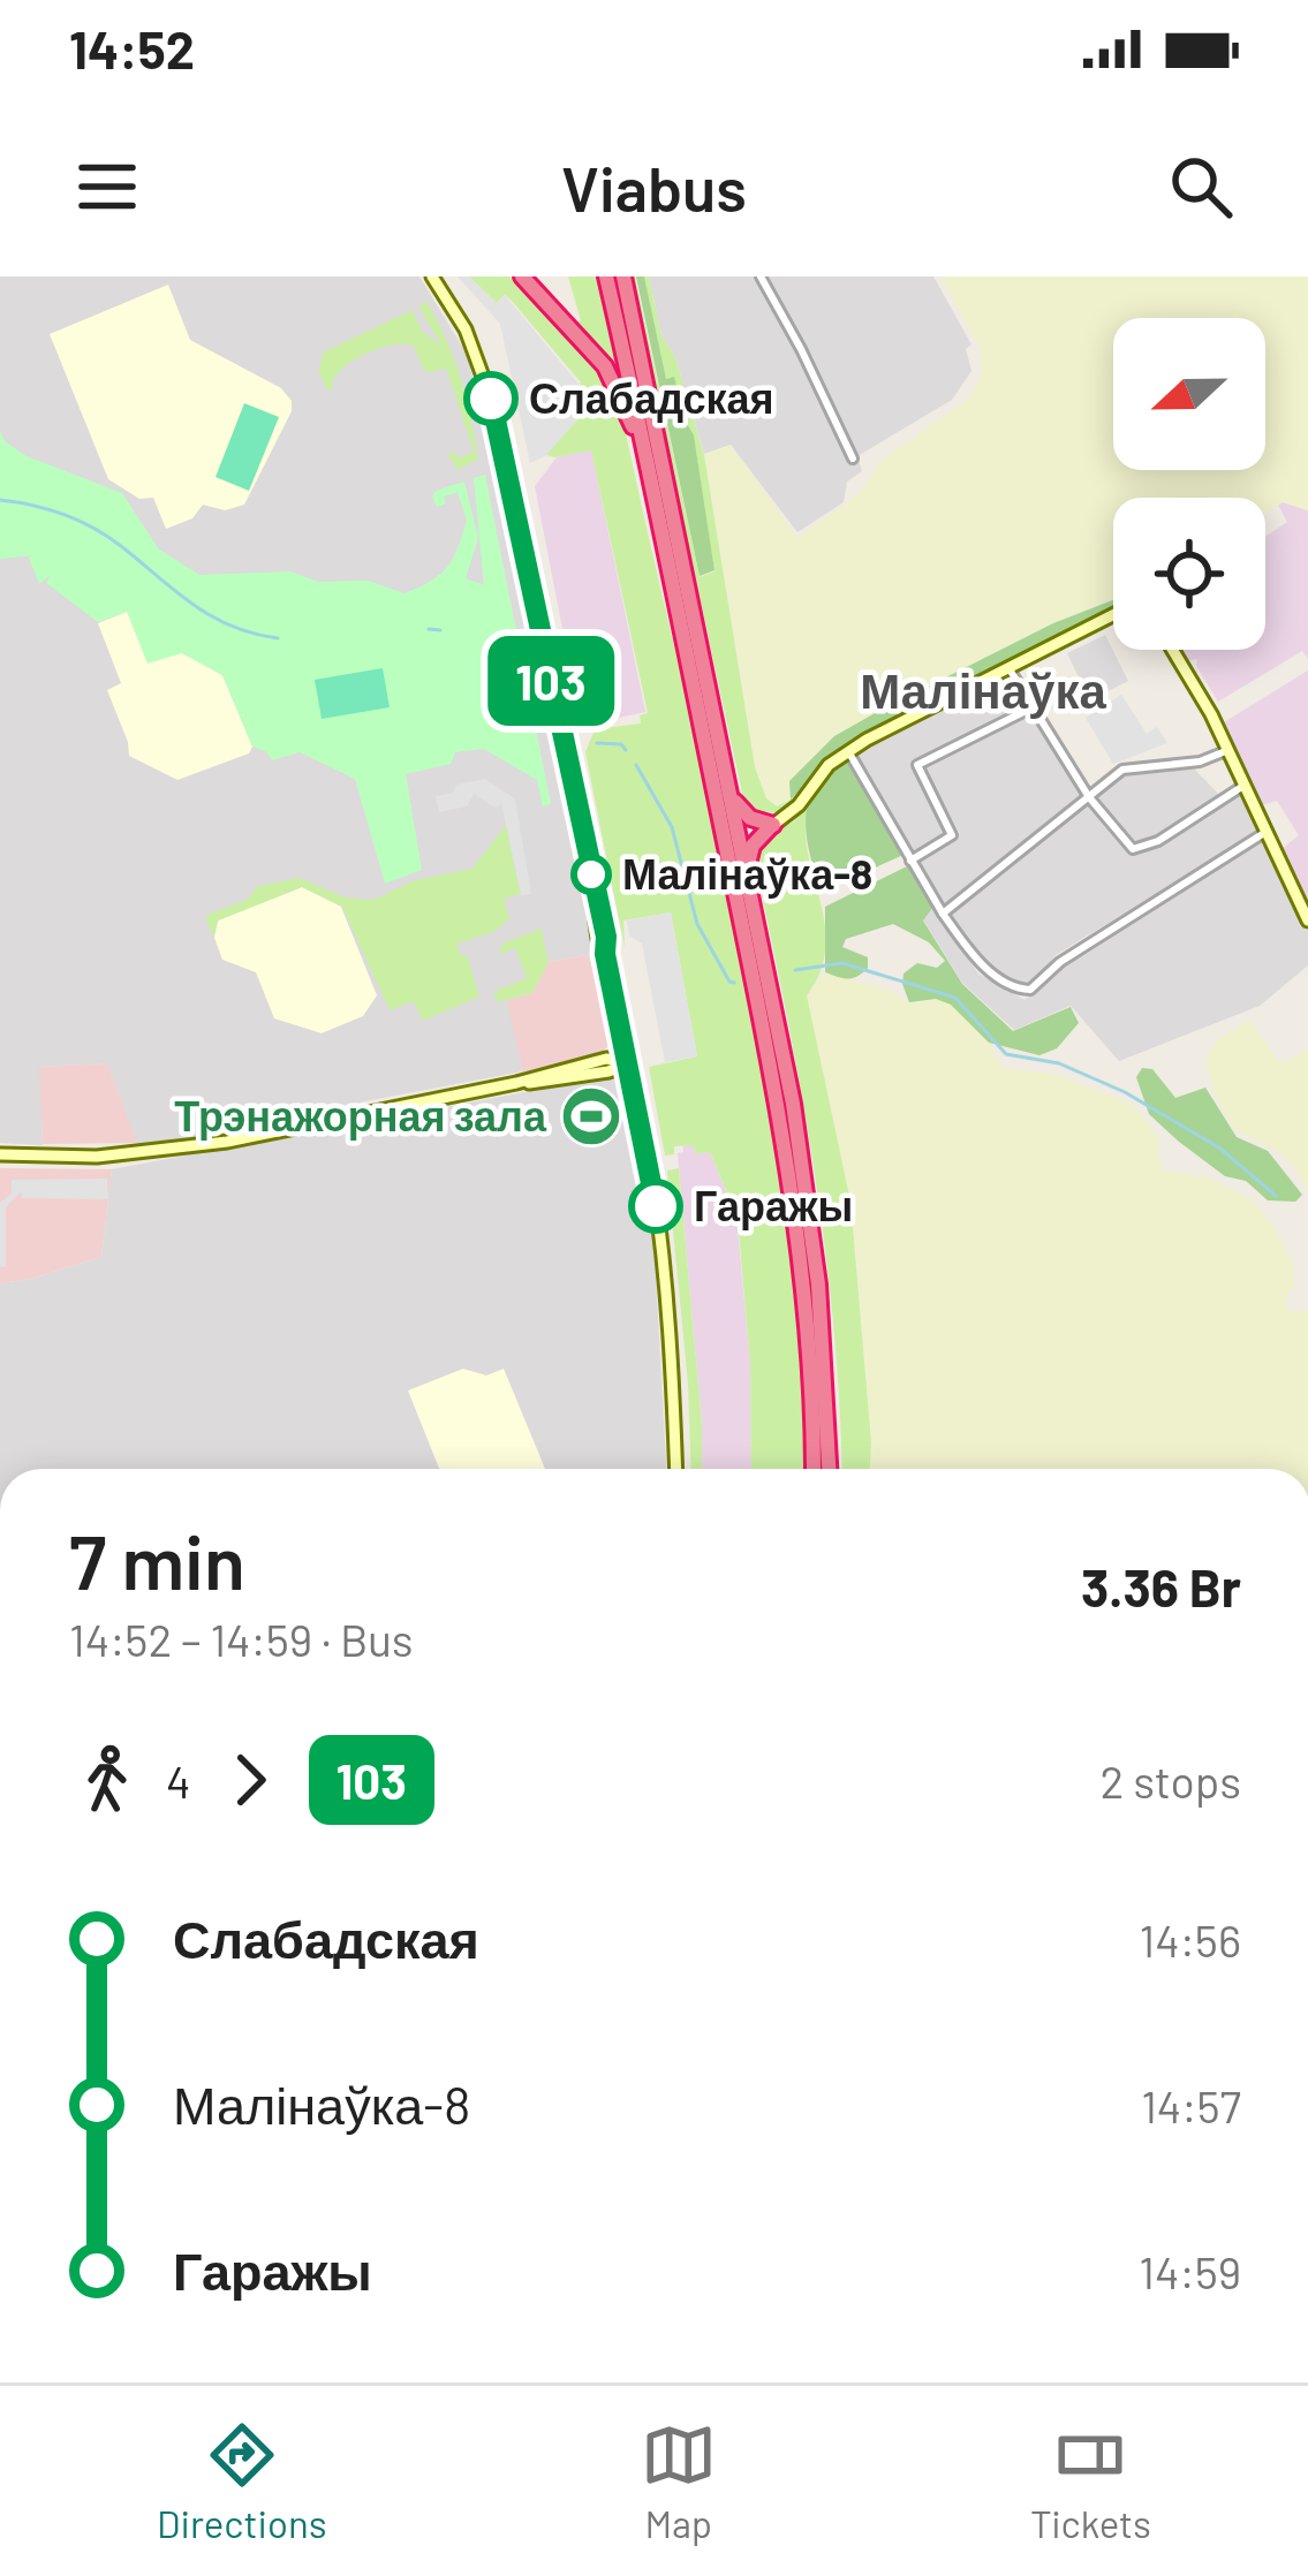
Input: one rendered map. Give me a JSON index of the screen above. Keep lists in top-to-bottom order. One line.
{"districts":["Малінаўка"],"places":{"other":["Слабадская","Малінаўка-8","Гаражы"],"sports":["Трэнажорная зала"]},"lines":["bus line 103"],"north":"left","page":{"status":"14:52","header":"Viabus","on_map":"103","heading":["7 min","14:52 – 14:59 · Bus","3.36 Br"],"legs":["4","103","2 stops"],"list":[{"name":"Слабадская","value":"14:56"},{"name":"Малінаўка-8","value":"14:57"},{"name":"Гаражы","value":"14:59"}],"tabs":["Directions","Map","Tickets"]}}
